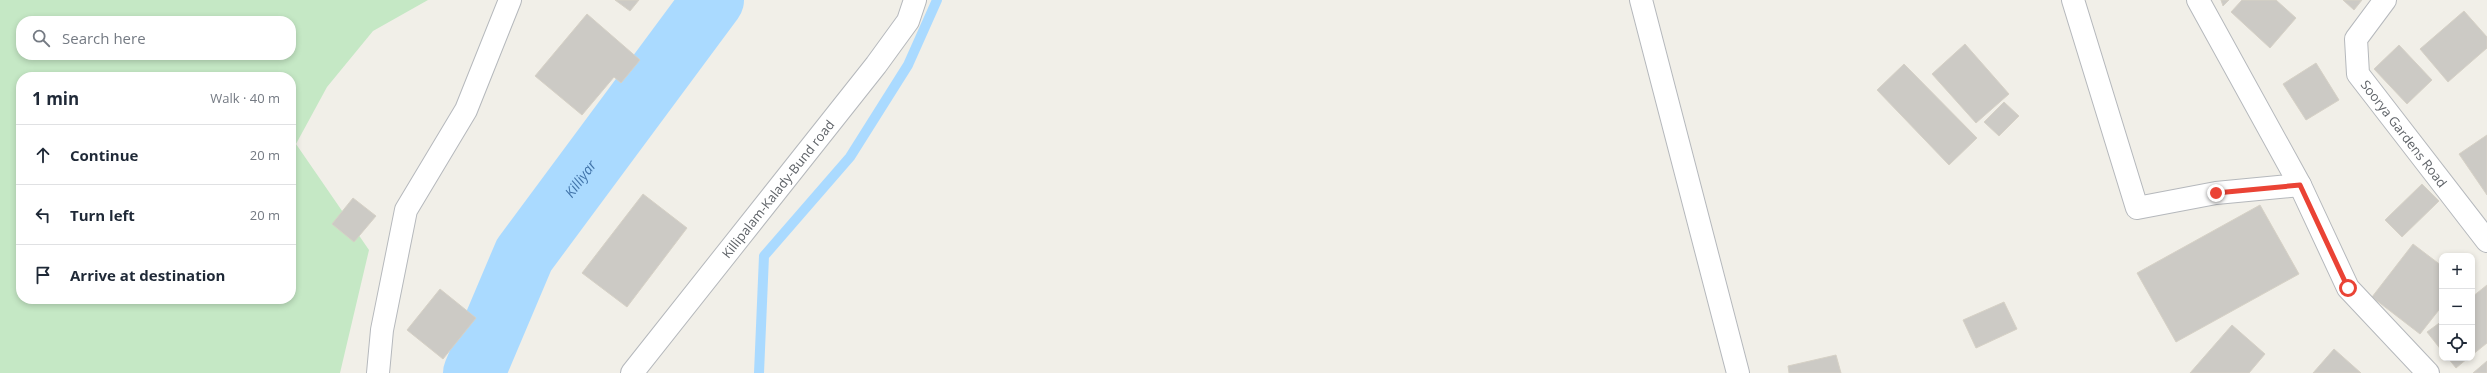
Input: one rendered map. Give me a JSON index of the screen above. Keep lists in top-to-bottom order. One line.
{"streets":{"street":["Soorya Gardens Road","Killipalam-Kalady-Bund road"]},"water":["Killiyar"],"page":{"search":"Search here","heading":["1 min","Walk · 40 m"],"list":[["Continue","20 m"],["Turn left","20 m"],"Arrive at destination"],"map_buttons":["+","−"]}}
